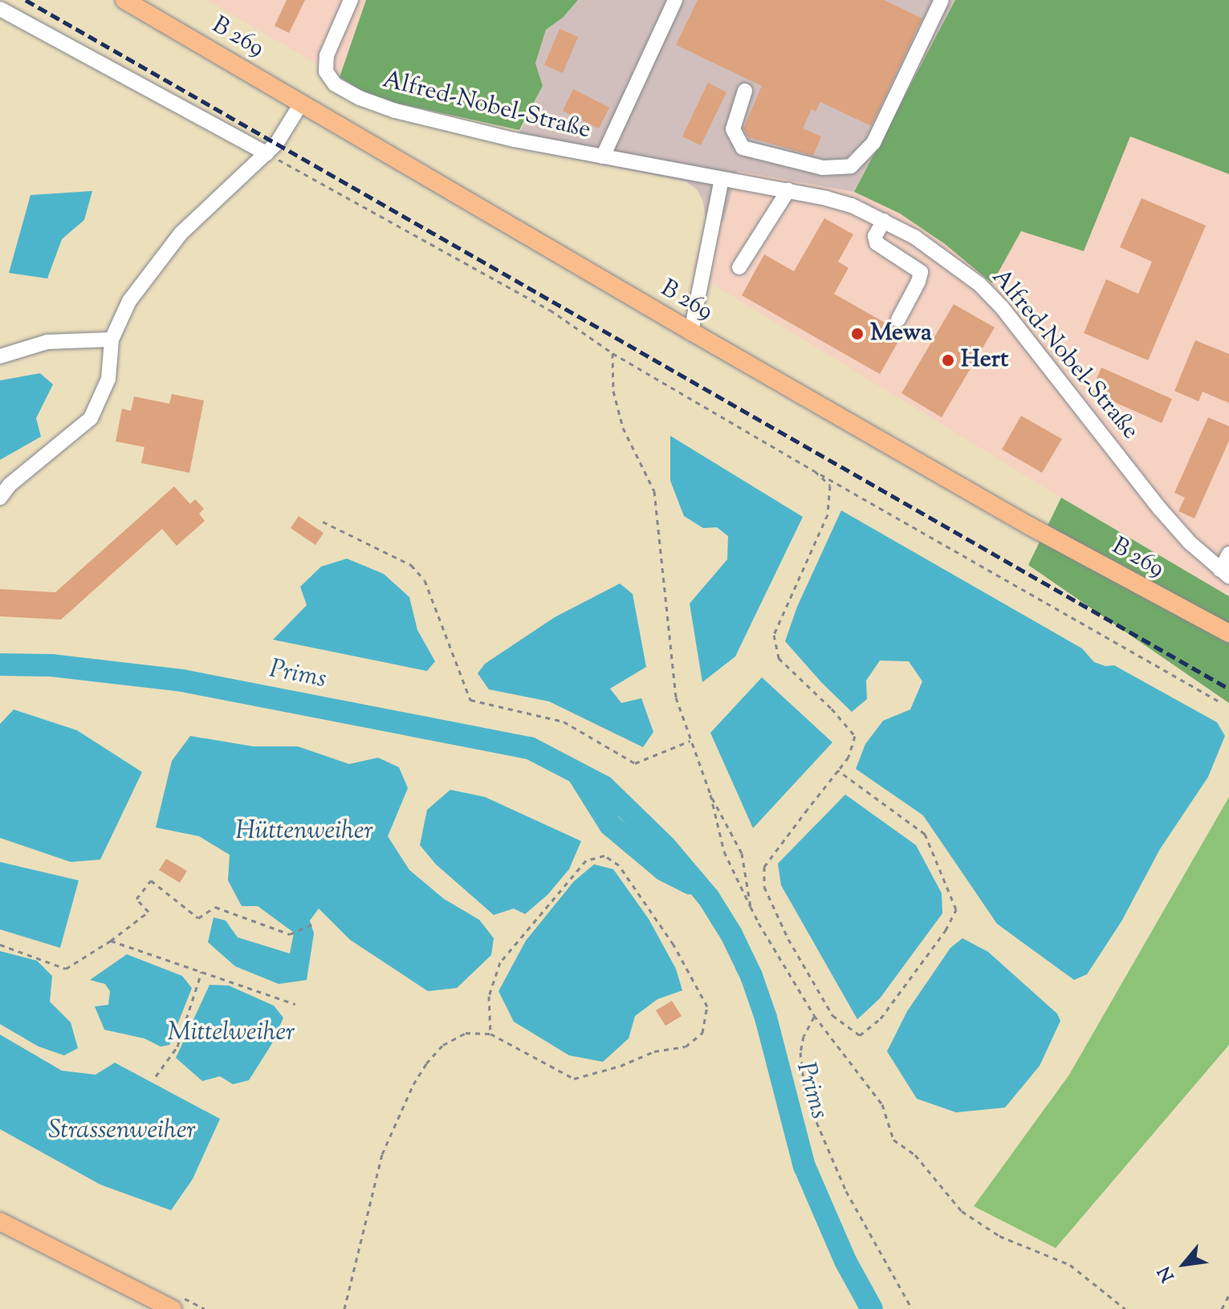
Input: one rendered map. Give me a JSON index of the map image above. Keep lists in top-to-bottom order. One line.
{"streets":{"main road":["B 269"],"street":["Alfred-Nobel-Straße"]},"water":["Prims","Hüttenweiher","Mittelweiher","Strassenweiher"],"places":["Mewa","Hert"],"north":"bottom left"}
